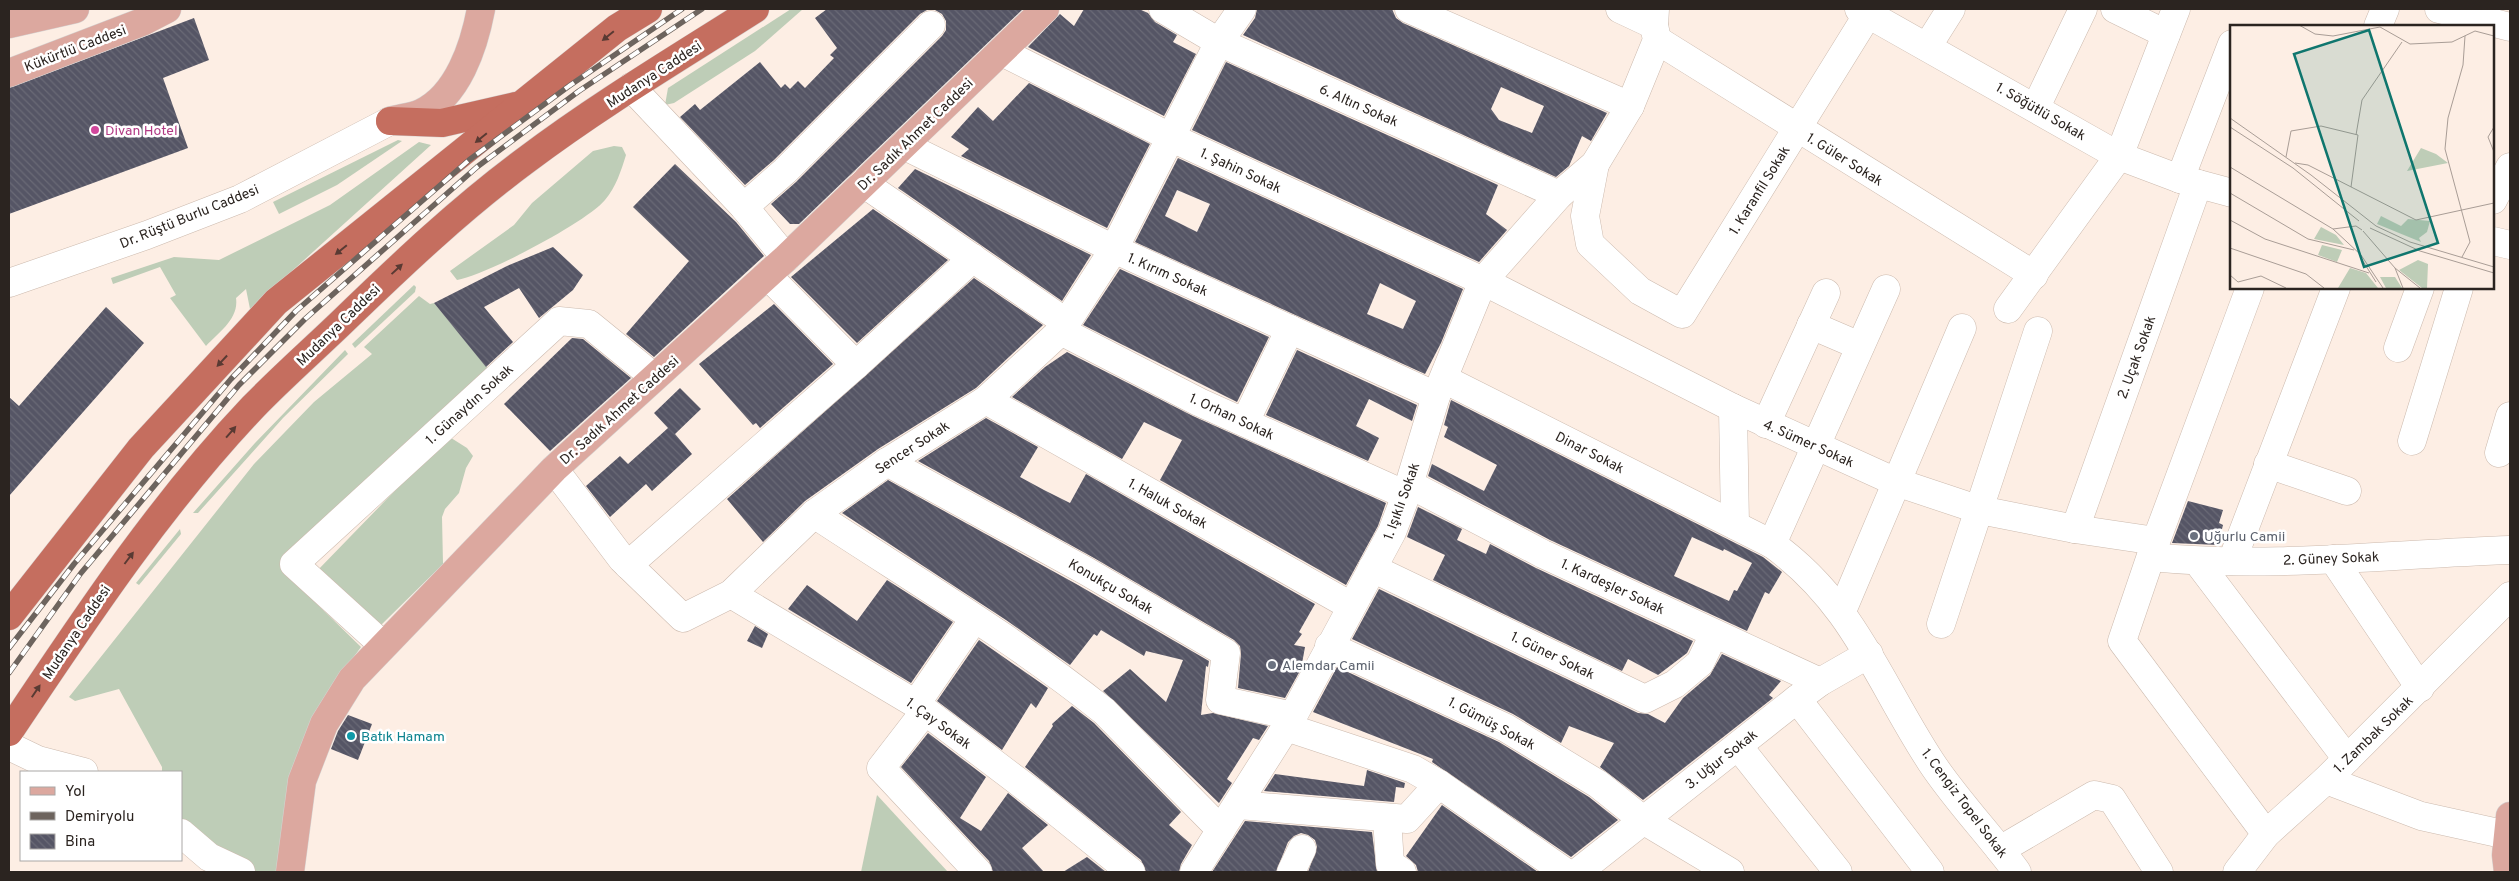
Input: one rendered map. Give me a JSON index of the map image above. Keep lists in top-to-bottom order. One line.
{"streets":{"highway":["Mudanya Caddesi"],"main road":["Kükürtlü Caddesi","Dr. Sadık Ahmet Caddesi"],"street":["6. Altın Sokak","1. Söğütlü Sokak","1. Güler Sokak","1. Şahin Sokak","1. Karanfil Sokak","Dr. Rüştü Burlu Caddesi","1. Kırım Sokak","2. Uçak Sokak","1. Günaydın Sokak","1. Orhan Sokak","4. Sümer Sokak","Sencer Sokak","Dinar Sokak","1. Işıklı Sokak","1. Haluk Sokak","2. Güney Sokak","Konukçu Sokak","1. Kardeşler Sokak","1. Güner Sokak","1. Çay Sokak","1. Gümüş Sokak","1. Zambak Sokak","3. Uğur Sokak","1. Cengiz Topel Sokak"]},"crossings":[["6. Altın Sokak","Sencer Sokak"],["6. Altın Sokak","1. Işıklı Sokak"],["1. Söğütlü Sokak","1. Karanfil Sokak"],["1. Söğütlü Sokak","2. Uçak Sokak"],["Dr. Sadık Ahmet Caddesi","1. Şahin Sokak"],["Dr. Sadık Ahmet Caddesi","1. Kırım Sokak"],["Dr. Sadık Ahmet Caddesi","1. Günaydın Sokak"],["Dr. Sadık Ahmet Caddesi","1. Orhan Sokak"],["1. Güler Sokak","1. Karanfil Sokak"],["1. Güler Sokak","1. Işıklı Sokak"],["1. Şahin Sokak","4. Sümer Sokak"],["1. Şahin Sokak","Sencer Sokak"],["1. Şahin Sokak","1. Işıklı Sokak"],["1. Karanfil Sokak","1. Işıklı Sokak"],["1. Kırım Sokak","Sencer Sokak"],["1. Kırım Sokak","Dinar Sokak"],["1. Kırım Sokak","1. Işıklı Sokak"],["2. Uçak Sokak","4. Sümer Sokak"],["1. Orhan Sokak","Sencer Sokak"],["1. Orhan Sokak","1. Işıklı Sokak"],["1. Orhan Sokak","1. Kardeşler Sokak"],["4. Sümer Sokak","1. Işıklı Sokak"],["4. Sümer Sokak","2. Güney Sokak"],["Sencer Sokak","1. Haluk Sokak"],["Sencer Sokak","Konukçu Sokak"],["Sencer Sokak","1. Çay Sokak"],["Dinar Sokak","1. Işıklı Sokak"],["Dinar Sokak","3. Uğur Sokak"],["Dinar Sokak","1. Cengiz Topel Sokak"],["1. Işıklı Sokak","1. Haluk Sokak"],["1. Işıklı Sokak","Konukçu Sokak"],["1. Işıklı Sokak","1. Kardeşler Sokak"],["1. Işıklı Sokak","1. Güner Sokak"],["1. Işıklı Sokak","1. Gümüş Sokak"],["1. Kardeşler Sokak","1. Güner Sokak"],["1. Kardeşler Sokak","3. Uğur Sokak"],["1. Gümüş Sokak","3. Uğur Sokak"],["3. Uğur Sokak","1. Cengiz Topel Sokak"]],"places":["Divan Hotel","Uğurlu Camii","Alemdar Camii","Batık Hamam"],"legend":["Yol","Demiryolu","Bina"]}
